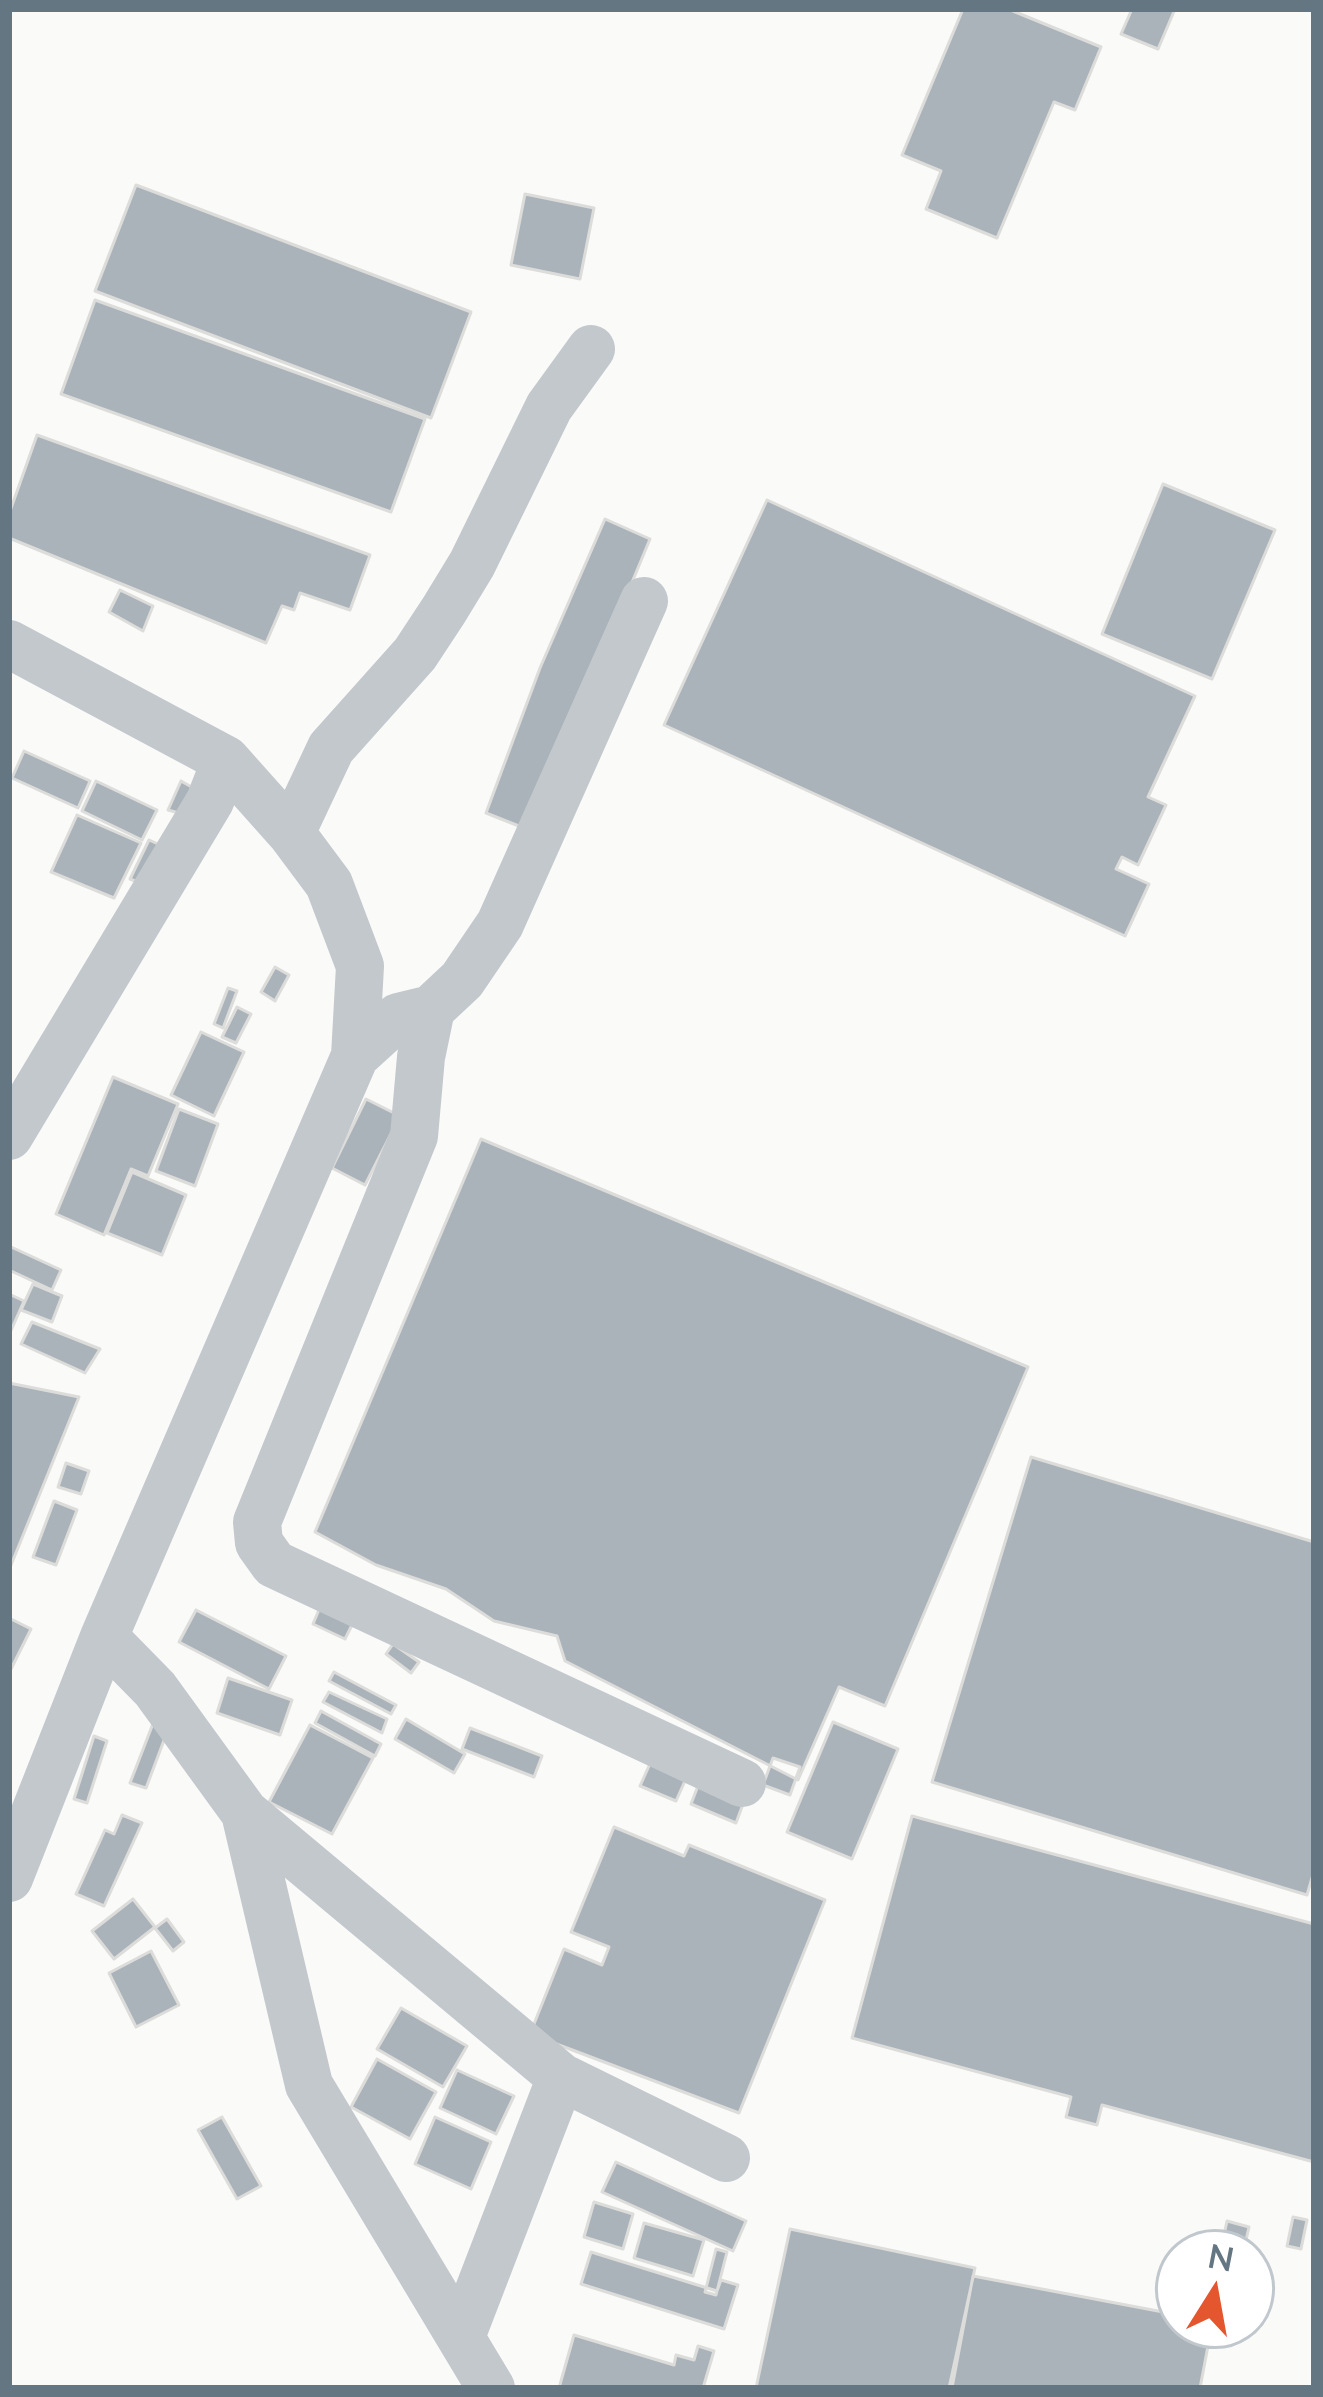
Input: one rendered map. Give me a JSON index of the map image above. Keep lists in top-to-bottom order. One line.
{"north":"top"}
